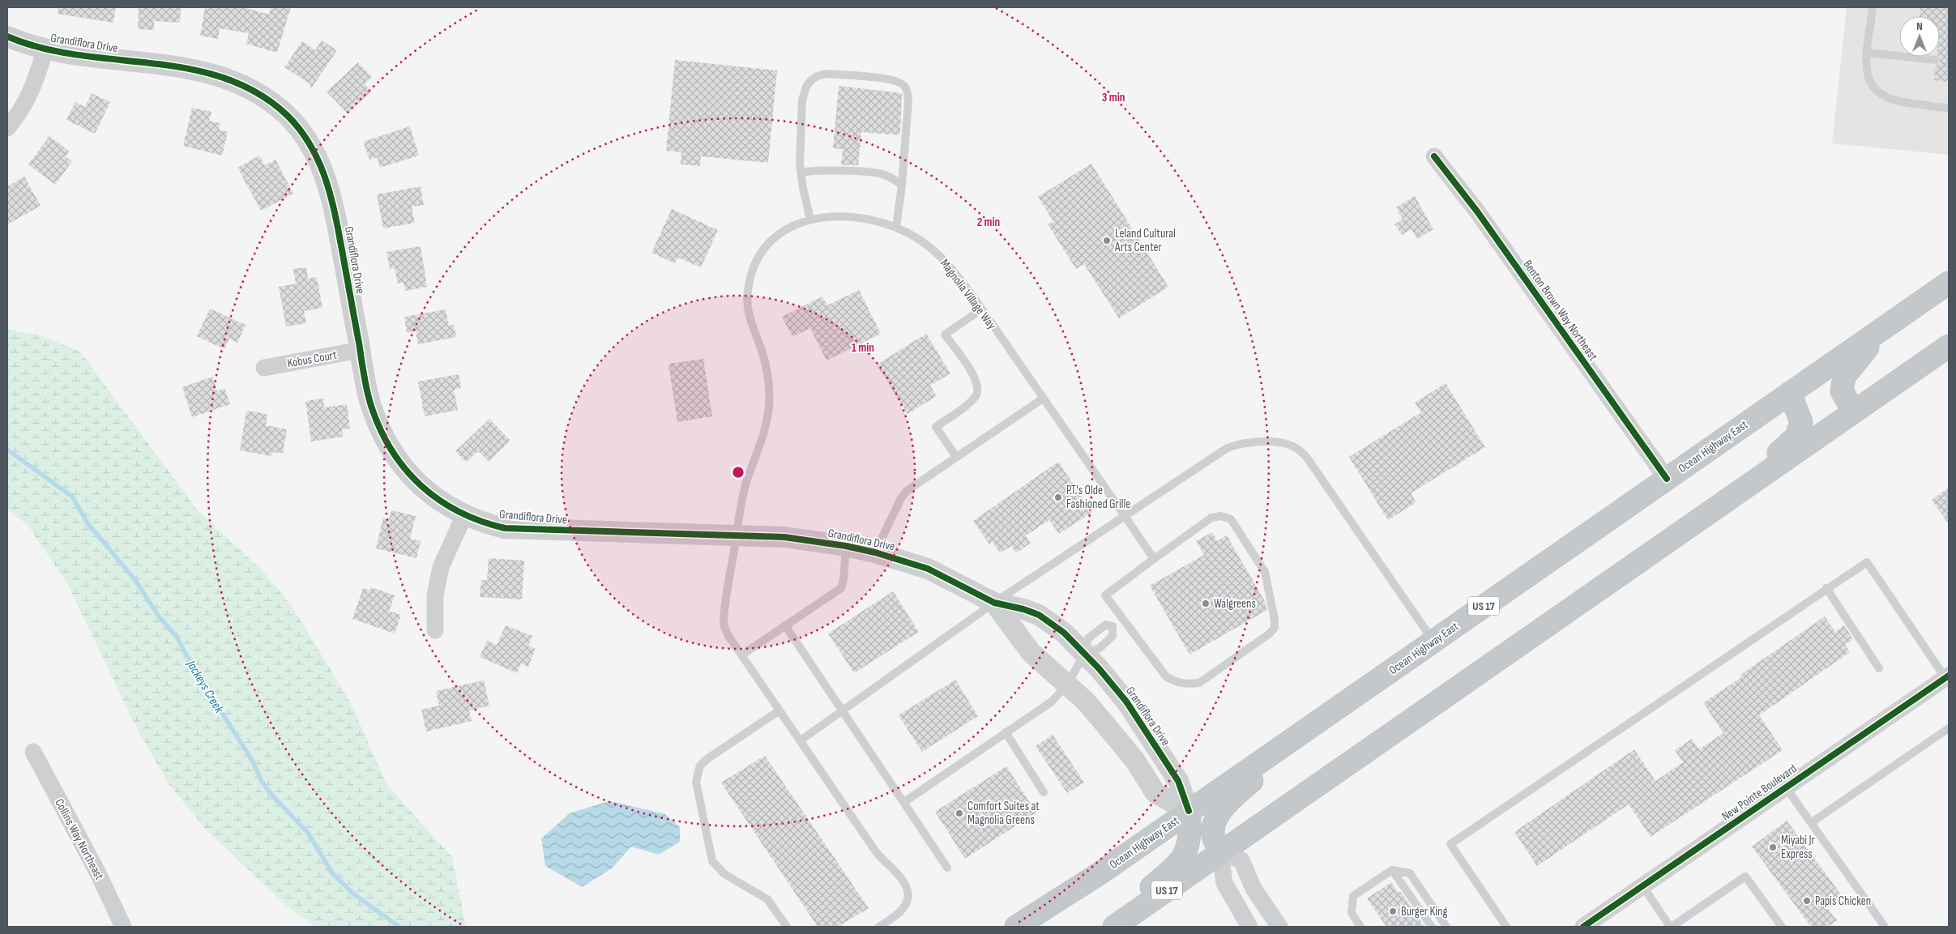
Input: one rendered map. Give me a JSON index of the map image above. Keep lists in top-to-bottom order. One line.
{"streets":{"highway":["Ocean Highway East","US 17"],"street":["Grandiflora Drive","Benton Brown Way Northeast","Kobus Court","New Pointe Boulevard","Collins Way Northeast"],"lane":["Magnolia Village Way"]},"crossings":[["Grandiflora Drive","Magnolia Village Way"],["Grandiflora Drive","Kobus Court"],["Grandiflora Drive","Ocean Highway East"],["Benton Brown Way Northeast","Ocean Highway East"]],"water":["Jackeys Creek"],"places":["Leland Cultural Arts Center","P.T.'s Olde Fashioned Grille","Walgreens","Comfort Suites at Magnolia Greens","Miyabi Jr Express","Papis Chicken","Burger King"],"north":"top","rings":["3 min","2 min","1 min"]}
